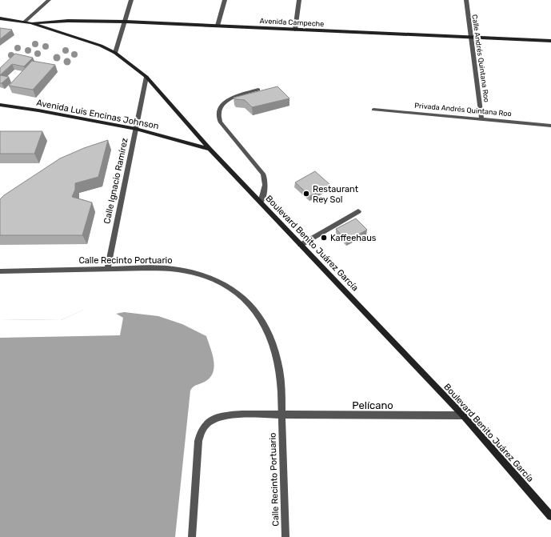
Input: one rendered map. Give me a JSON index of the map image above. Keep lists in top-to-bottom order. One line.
{"streets":{"street":["Avenida Campeche","Calle Andrés Quintana Roo","Privada Andrés Quintana Roo","Avenida Luis Encinas Johnson","Calle Ignacio Ramírez","Boulevard Benito Juárez García","Calle Recinto Portuario","Pelícano"]},"crossings":[["Avenida Campeche","Calle Andrés Quintana Roo"],["Avenida Campeche","Boulevard Benito Juárez García"],["Calle Andrés Quintana Roo","Privada Andrés Quintana Roo"],["Avenida Luis Encinas Johnson","Calle Ignacio Ramírez"],["Avenida Luis Encinas Johnson","Boulevard Benito Juárez García"],["Calle Ignacio Ramírez","Boulevard Benito Juárez García"],["Calle Ignacio Ramírez","Calle Recinto Portuario"],["Boulevard Benito Juárez García","Pelícano"],["Calle Recinto Portuario","Pelícano"]],"places":["Restaurant Rey Sol","Kaffeehaus"]}
